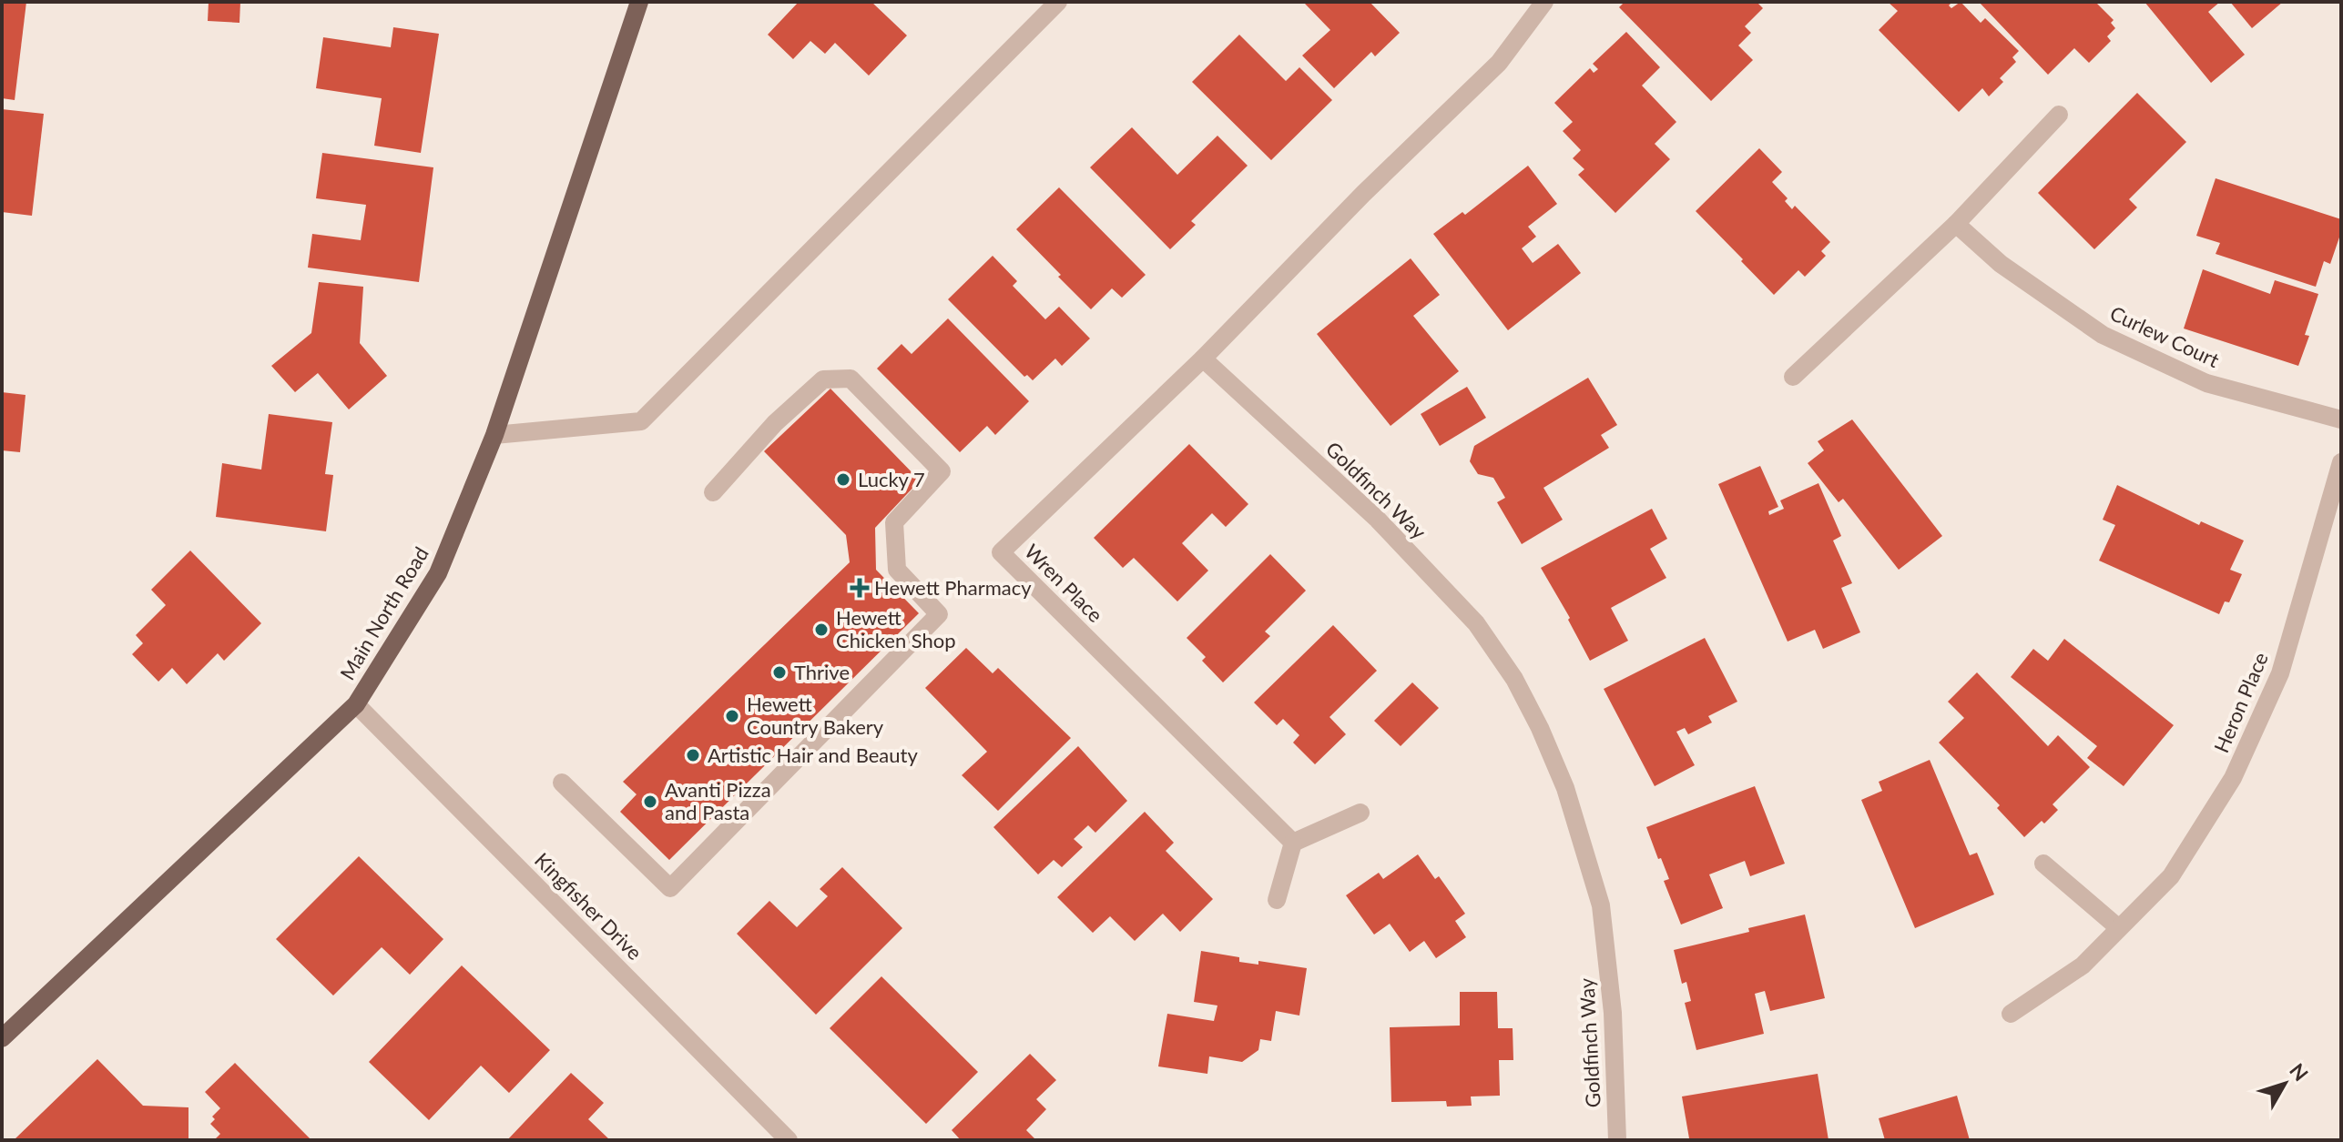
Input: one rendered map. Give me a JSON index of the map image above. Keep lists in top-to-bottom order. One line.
{"streets":{"main road":["Main North Road"],"street":["Curlew Court","Goldfinch Way","Wren Place","Heron Place","Kingfisher Drive"]},"crossings":[["Goldfinch Way","Wren Place"],["Main North Road","Kingfisher Drive"]],"places":{"other":["Lucky 7","Hewett Chicken Shop","Thrive","Hewett Country Bakery","Artistic Hair and Beauty","Avanti Pizza and Pasta"],"health":["Hewett Pharmacy"]},"north":"top right"}
